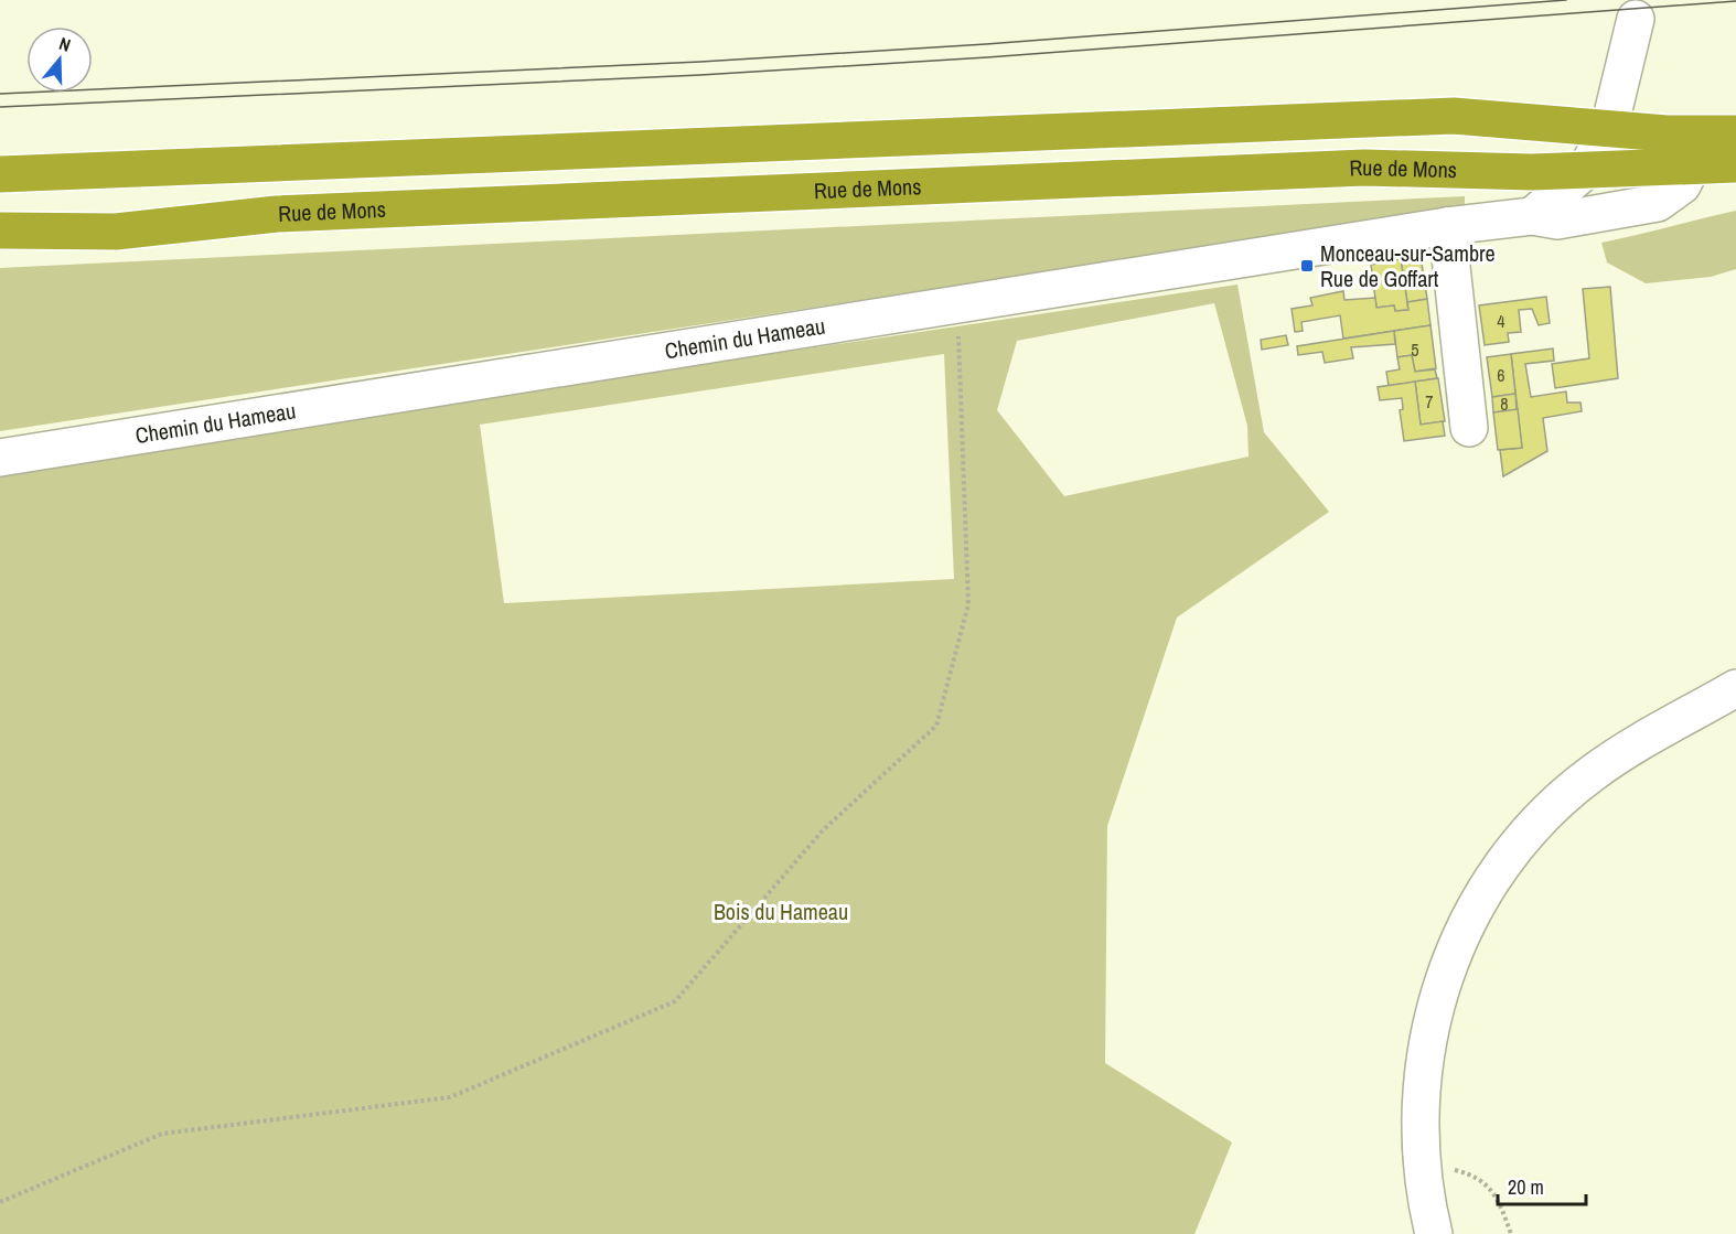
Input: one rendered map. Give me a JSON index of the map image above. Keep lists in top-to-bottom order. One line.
{"streets":{"highway":["Rue de Mons"],"street":["Chemin du Hameau"]},"crossings":[["Rue de Mons","Chemin du Hameau"]],"parks":["Bois du Hameau"],"places":{"transit":["Monceau-sur-Sambre Rue de Goffart"]},"house_numbers":["4","5","6","7","8"],"scale_bar":"20 m","north":"top"}
